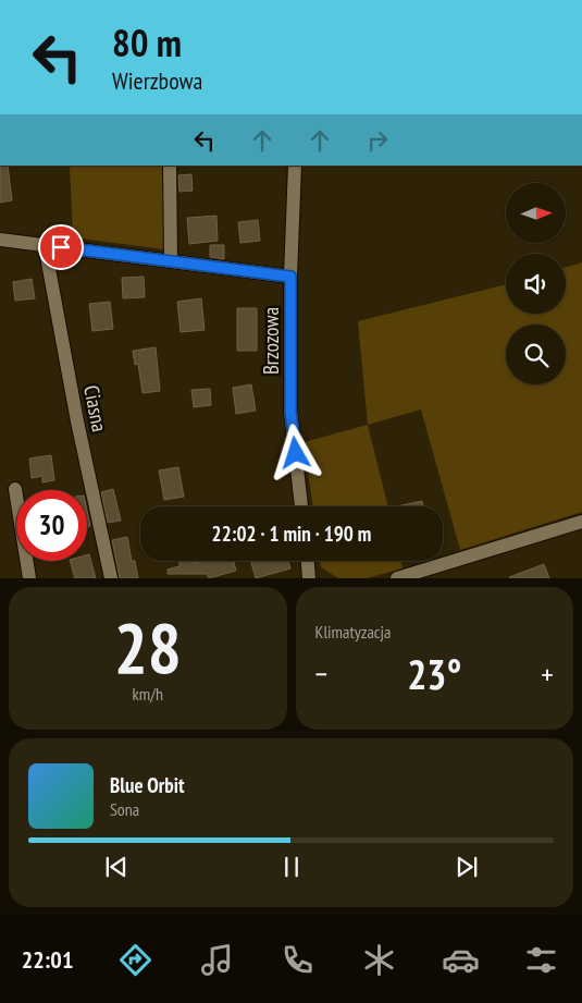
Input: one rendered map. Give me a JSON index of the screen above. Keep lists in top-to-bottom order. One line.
{"streets":{"street":["Brzozowa","Ciasna"]},"north":"right","page":{"turn":["80 m","Wierzbowa"],"limit":"30","trip":"22:02 · 1 min · 190 m","tile":[["28","km/h"],"Klimatyzacja"],"heat":["−","23°","+"],"song":["Blue Orbit","Sona"],"tabs":"22:01"}}
